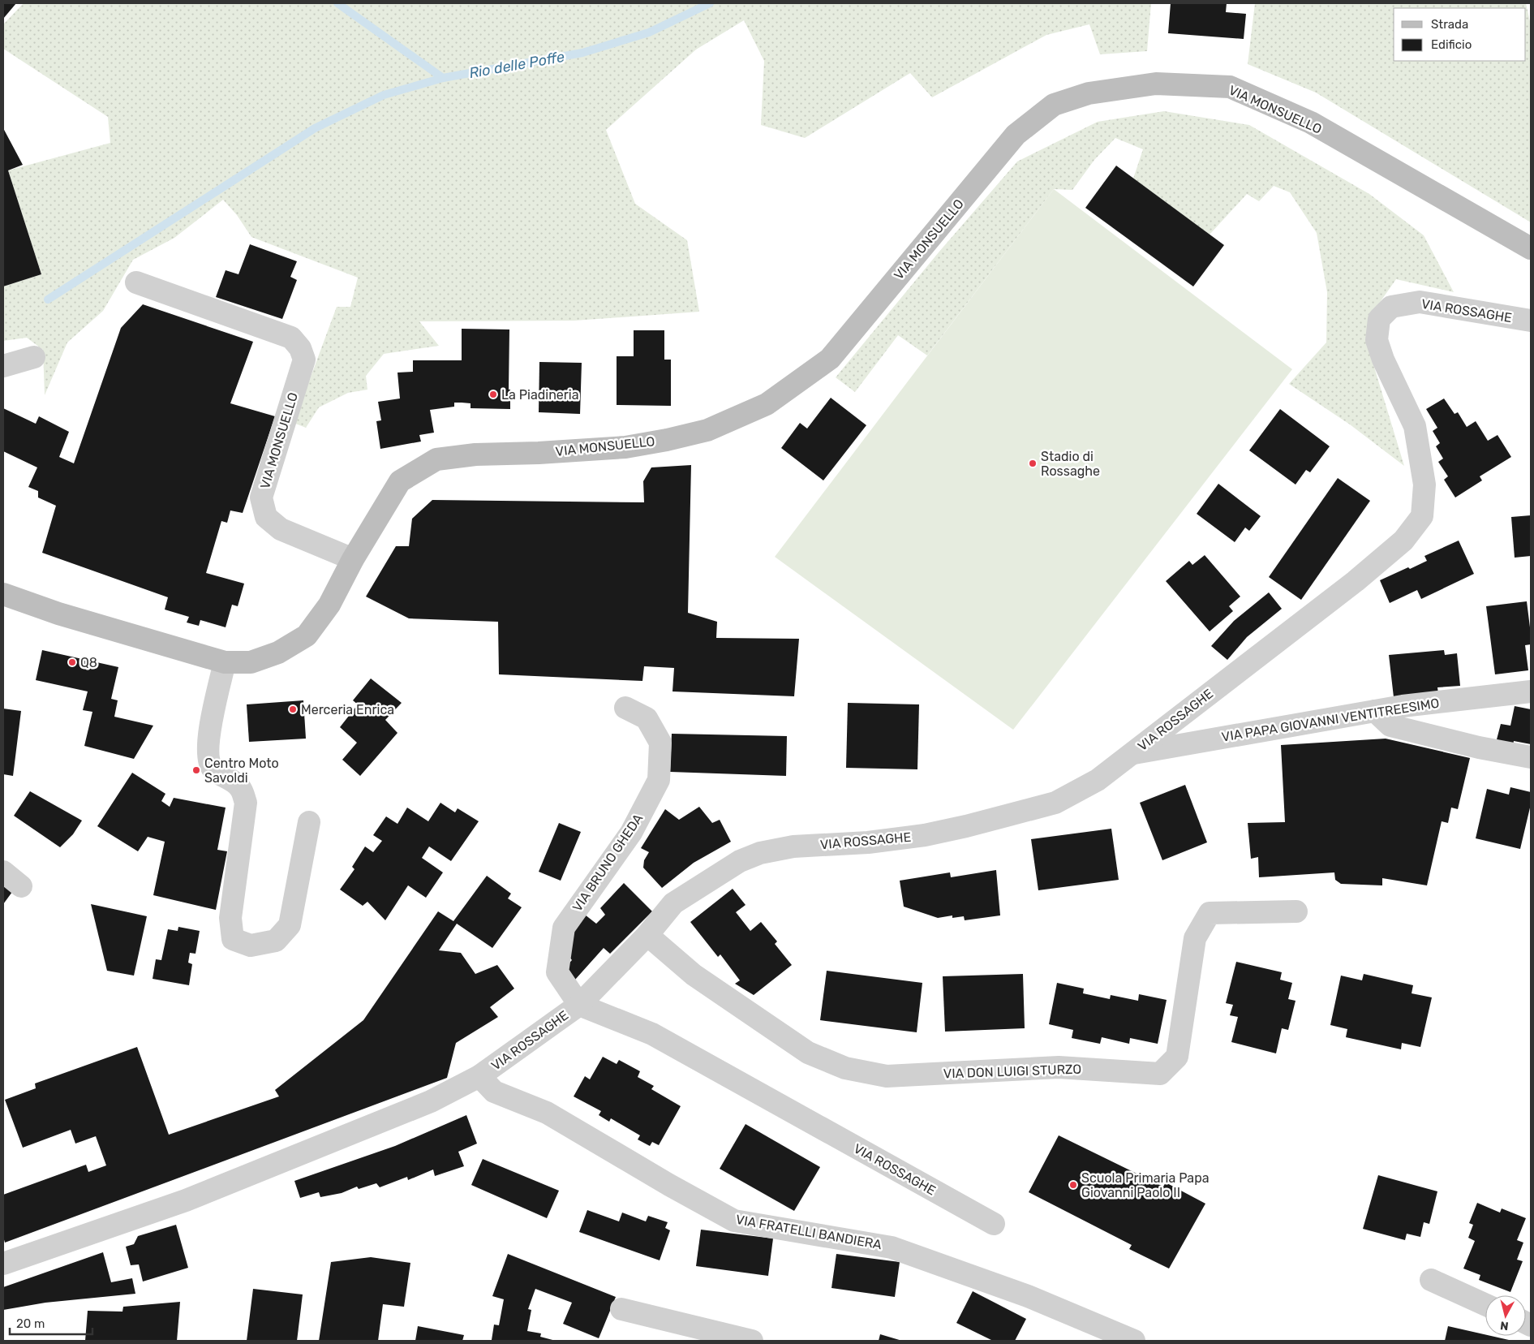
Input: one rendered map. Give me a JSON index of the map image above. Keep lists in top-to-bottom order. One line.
{"streets":{"main road":["VIA MONSUELLO"],"street":["VIA ROSSAGHE","VIA PAPA GIOVANNI VENTITREESIMO","VIA BRUNO GHEDA","VIA DON LUIGI STURZO","VIA FRATELLI BANDIERA"]},"crossings":[["VIA ROSSAGHE","VIA PAPA GIOVANNI VENTITREESIMO"],["VIA ROSSAGHE","VIA BRUNO GHEDA"],["VIA ROSSAGHE","VIA DON LUIGI STURZO"],["VIA ROSSAGHE","VIA FRATELLI BANDIERA"]],"water":["Rio delle Poffe"],"places":["La Piadineria","Stadio di Rossaghe","Q8","Merceria Enrica","Centro Moto Savoldi","Scuola Primaria Papa Giovanni Paolo II"],"legend":["Strada","Edificio"],"scale_bar":"20 m","north":"bottom"}
